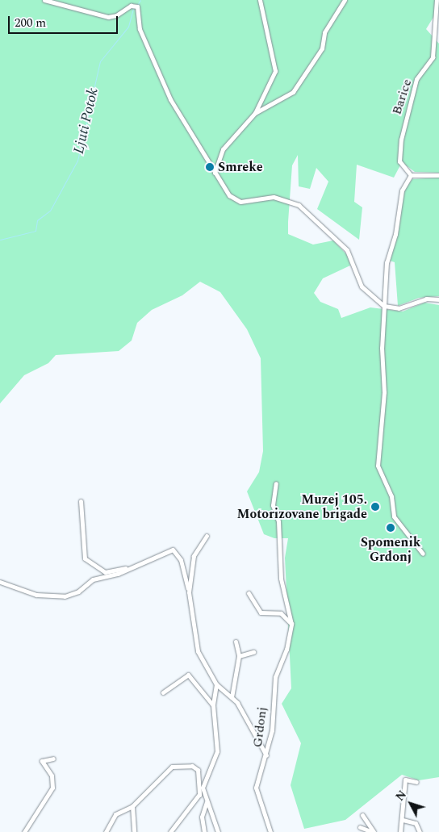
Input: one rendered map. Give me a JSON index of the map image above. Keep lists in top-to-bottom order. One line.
{"streets":{"street":["Barice","Grdonj"]},"water":["Ljuti Potok"],"places":["Smreke","Muzej 105. Motorizovane brigade","Spomenik Grdonj"],"scale_bar":"200 m","north":"top left"}
